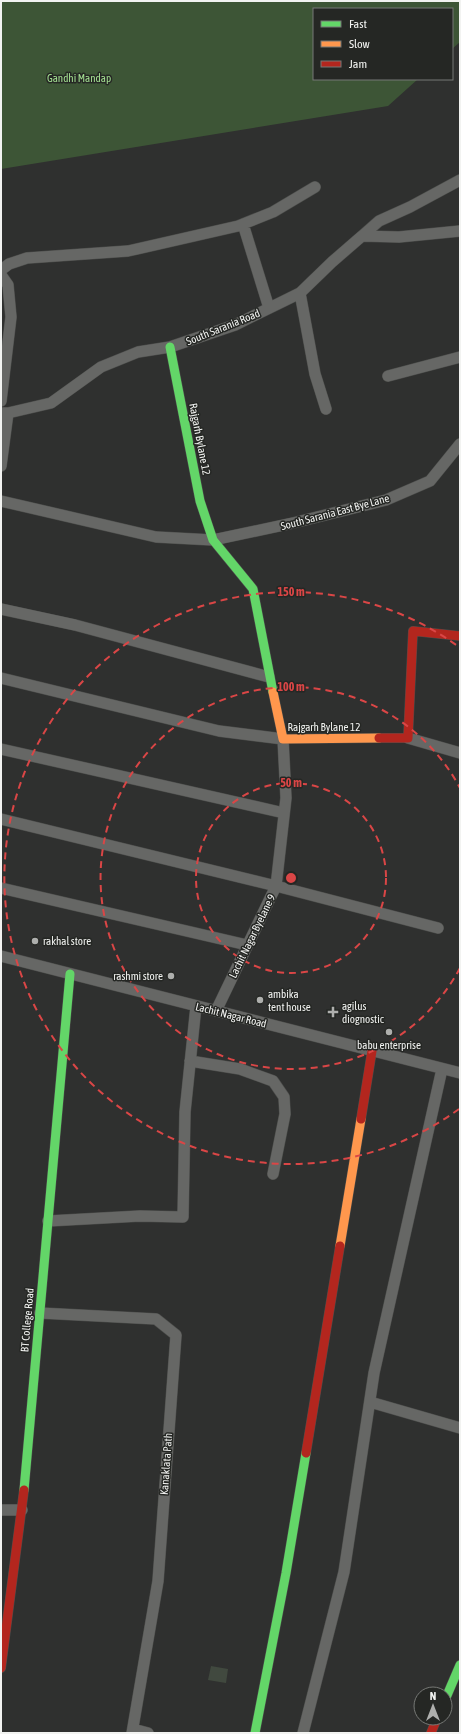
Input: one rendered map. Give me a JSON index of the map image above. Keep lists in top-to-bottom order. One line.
{"streets":{"street":["South Sarania Road","Rajgarh Bylane 12","South Sarania East Bye Lane","Lachit Nagar Byelane 9","Lachit Nagar Road","BT College Road","Kanaklata Path"]},"crossings":[["South Sarania Road","Rajgarh Bylane 12"],["Rajgarh Bylane 12","South Sarania East Bye Lane"],["Rajgarh Bylane 12","Lachit Nagar Byelane 9"],["Lachit Nagar Byelane 9","Lachit Nagar Road"],["Lachit Nagar Road","BT College Road"],["BT College Road","Kanaklata Path"]],"parks":["Gandhi Mandap"],"places":{"other":["rakhal store","rashmi store","ambika tent house","babu enterprise"],"health":["agilus diognostic"]},"legend":["Fast","Slow","Jam"],"north":"top","rings":["150 m","100 m","50 m"]}
